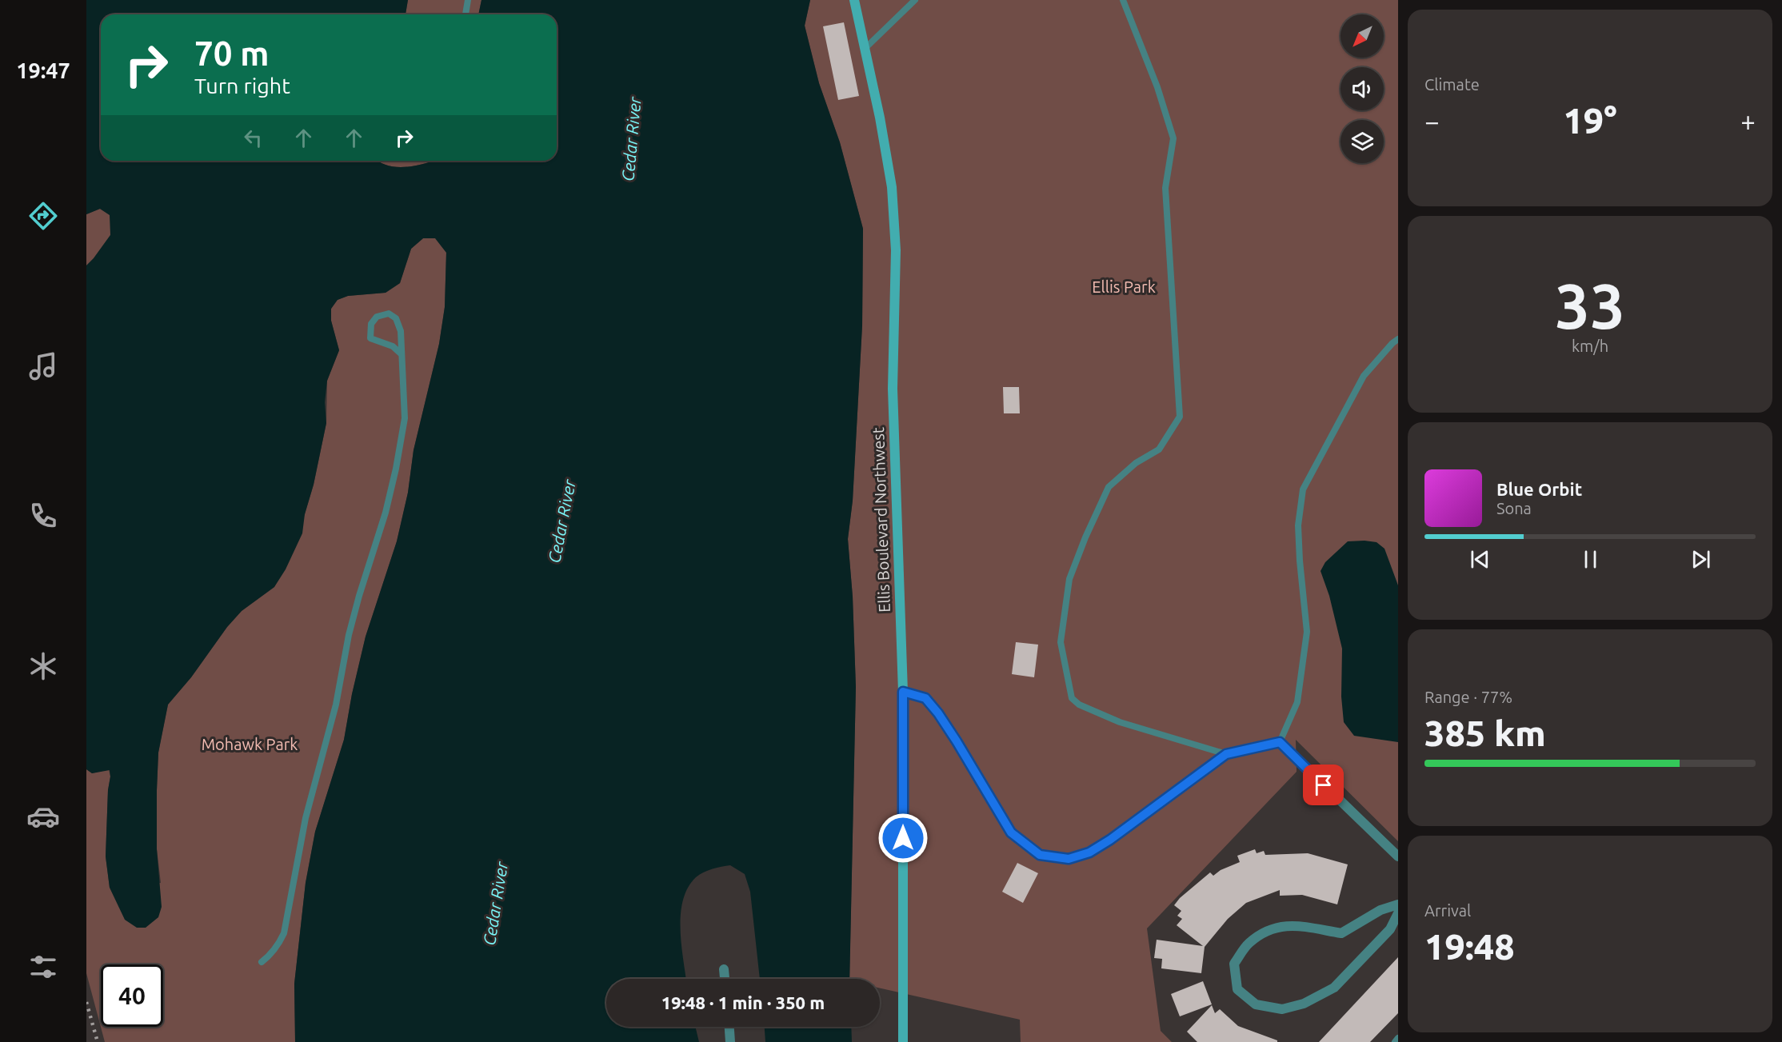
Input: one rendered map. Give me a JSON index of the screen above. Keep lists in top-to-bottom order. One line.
{"streets":{"street":["Ellis Boulevard Northwest"]},"water":["Cedar River"],"parks":["Ellis Park","Mohawk Park"],"north":"bottom left","page":{"tabs":"19:47","tile":["Climate",["33","km/h"],["Range · 77%","385 km"],["Arrival","19:48"]],"turn":["70 m","Turn right"],"heat":["−","19°","+"],"song":["Blue Orbit","Sona"],"limit":"40","trip":"19:48 · 1 min · 350 m"}}
